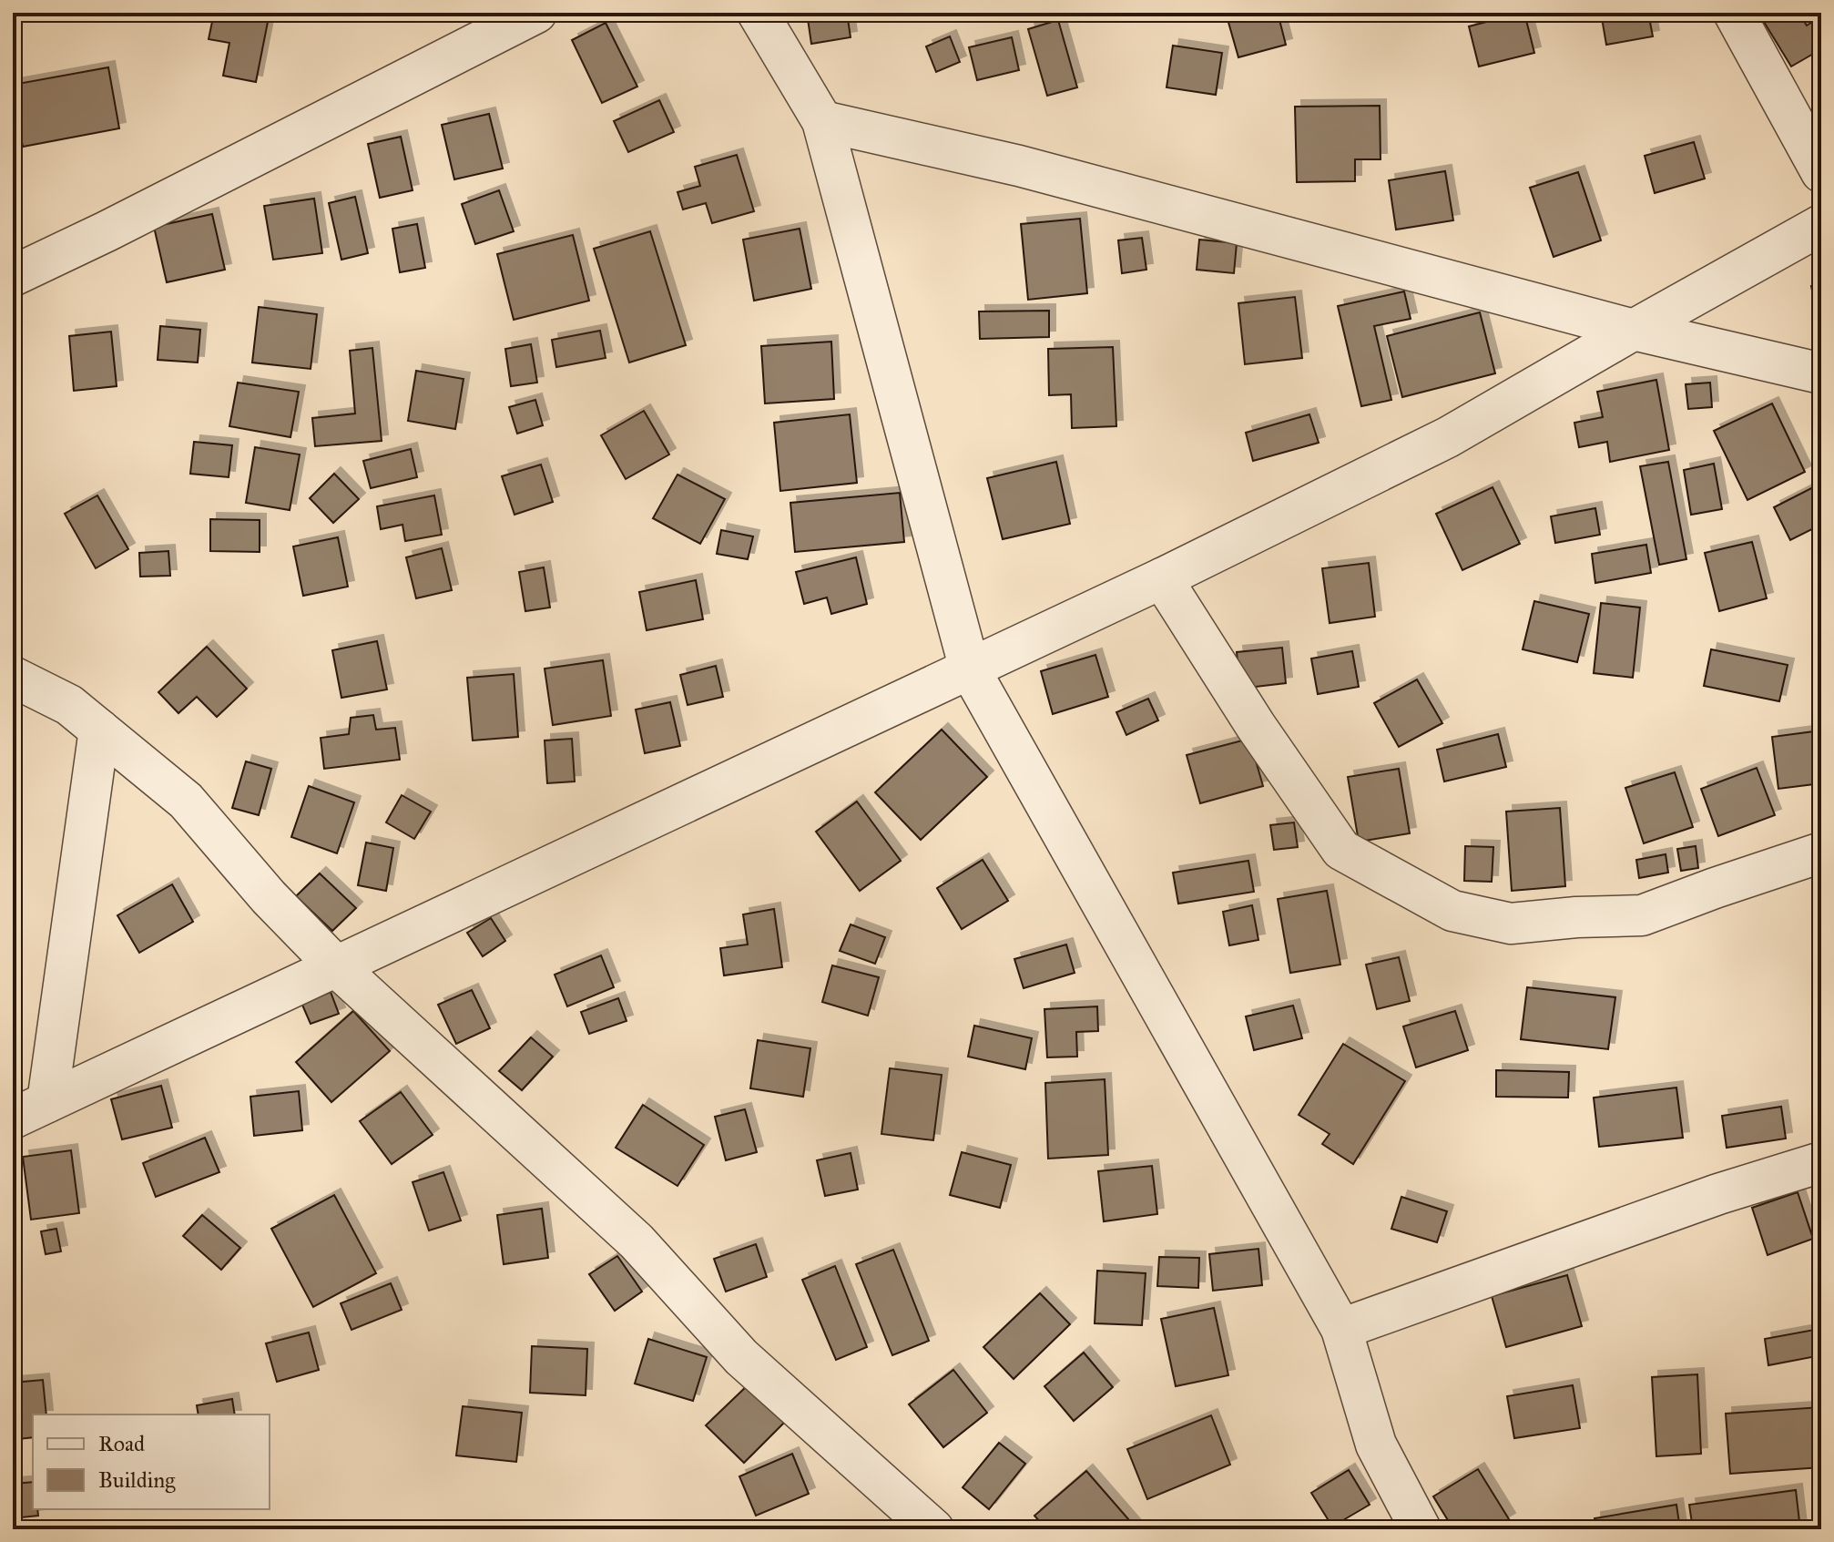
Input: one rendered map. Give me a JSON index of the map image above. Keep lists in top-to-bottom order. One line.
{"legend":["Road","Building"]}
